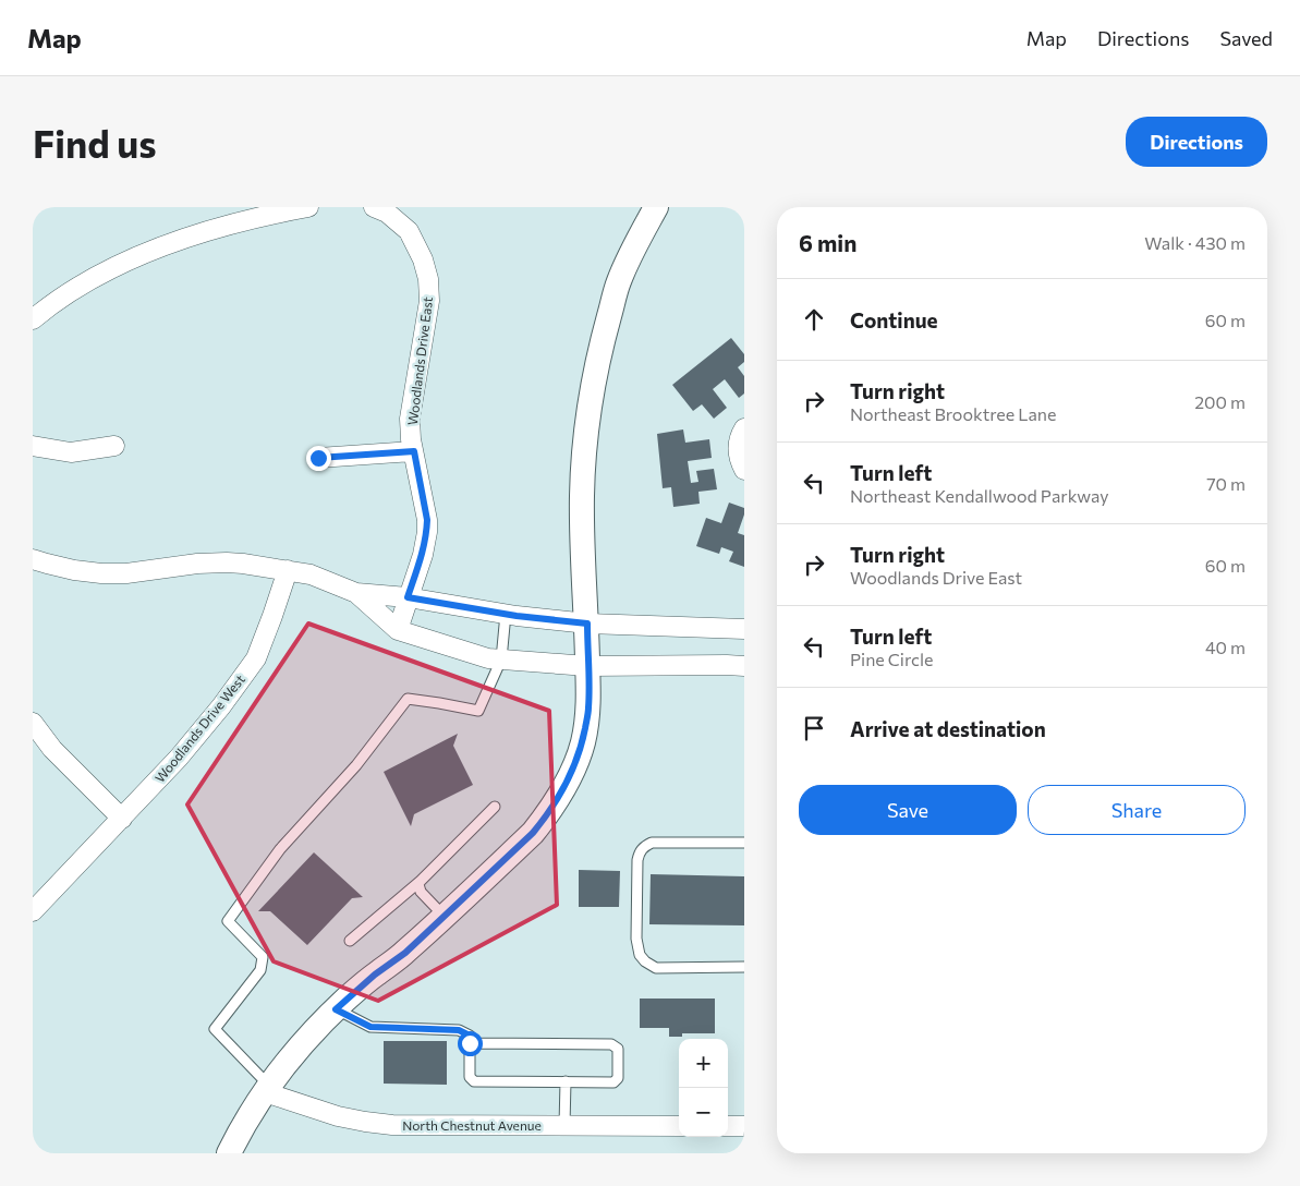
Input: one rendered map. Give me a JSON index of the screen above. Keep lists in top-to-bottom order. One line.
{"streets":{"street":["Woodlands Drive East","Woodlands Drive West","North Chestnut Avenue"]},"page":{"header":"Map","nav":["Map","Directions","Saved"],"buttons":["Directions",["Save","Share"]],"title":"Find us","heading":["6 min","Walk · 430 m"],"list":[["Continue","60 m"],["Turn right","Northeast Brooktree Lane","200 m"],["Turn left","Northeast Kendallwood Parkway","70 m"],["Turn right","Woodlands Drive East","60 m"],["Turn left","Pine Circle","40 m"],"Arrive at destination"],"map_buttons":["+","−"]}}
